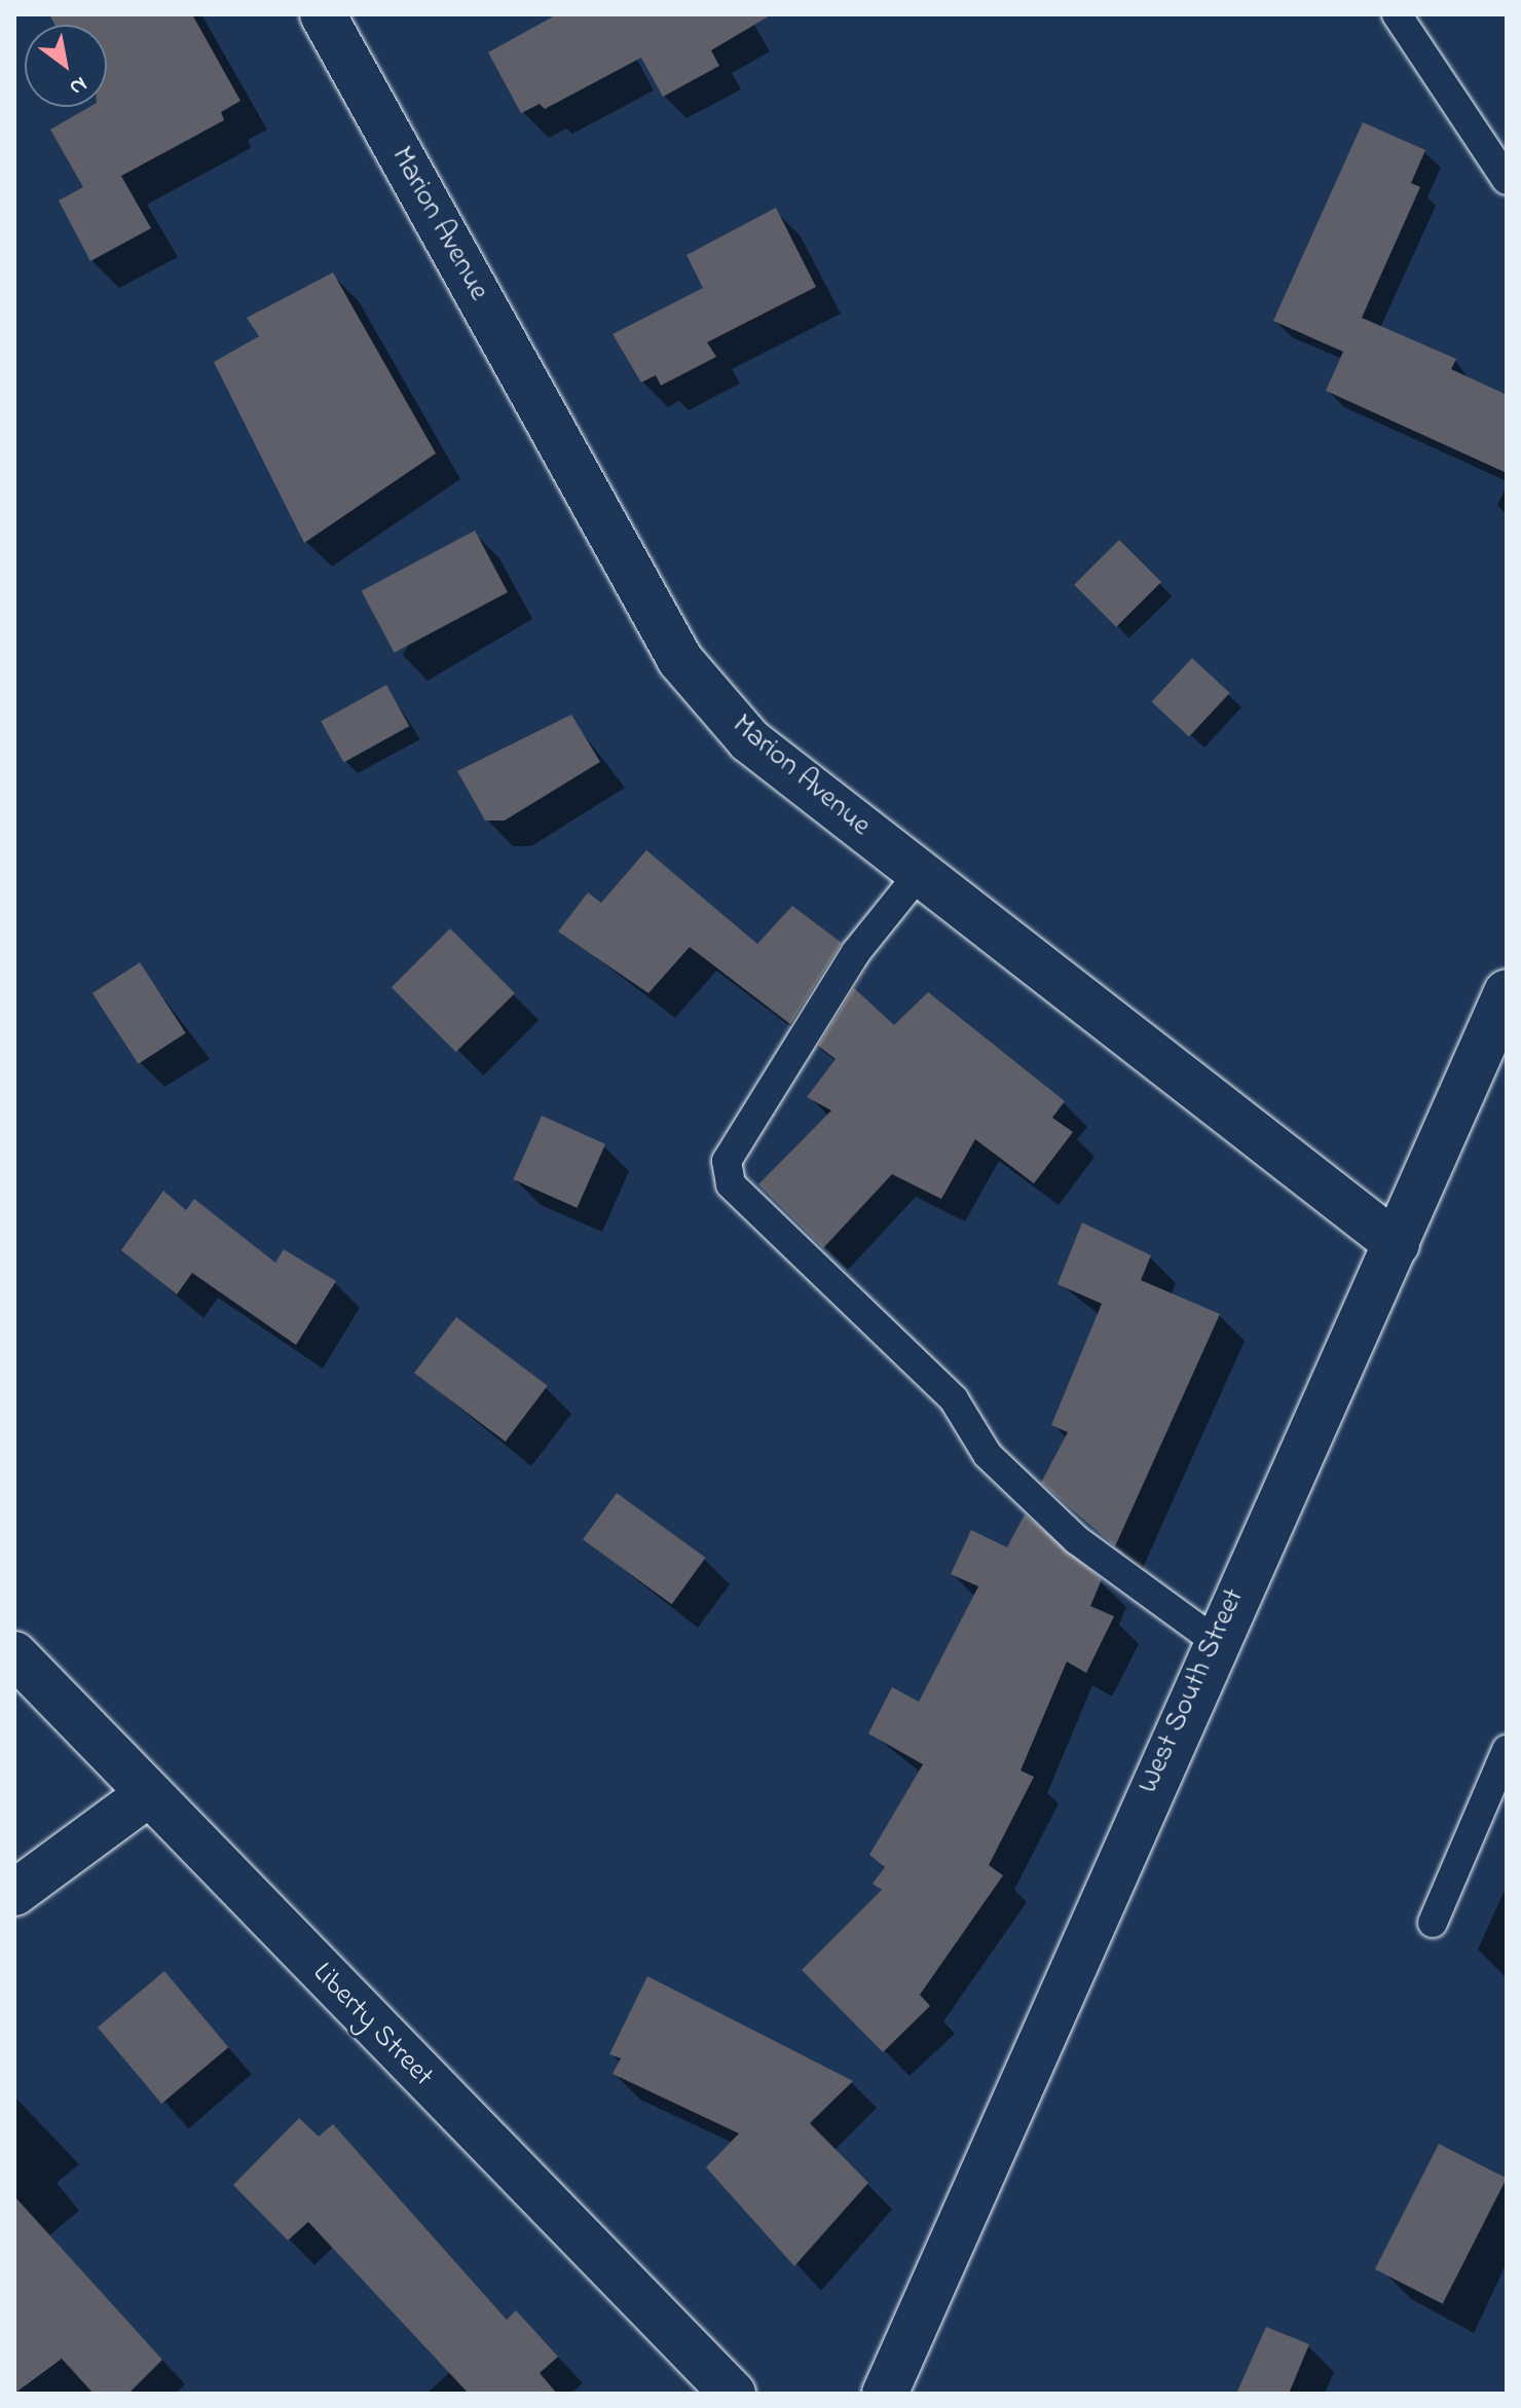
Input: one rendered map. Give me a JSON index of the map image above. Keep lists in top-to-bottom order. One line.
{"streets":{"street":["Marion Avenue","West South Street","Liberty Street"]},"crossings":[["Marion Avenue","West South Street"]],"north":"bottom right"}
